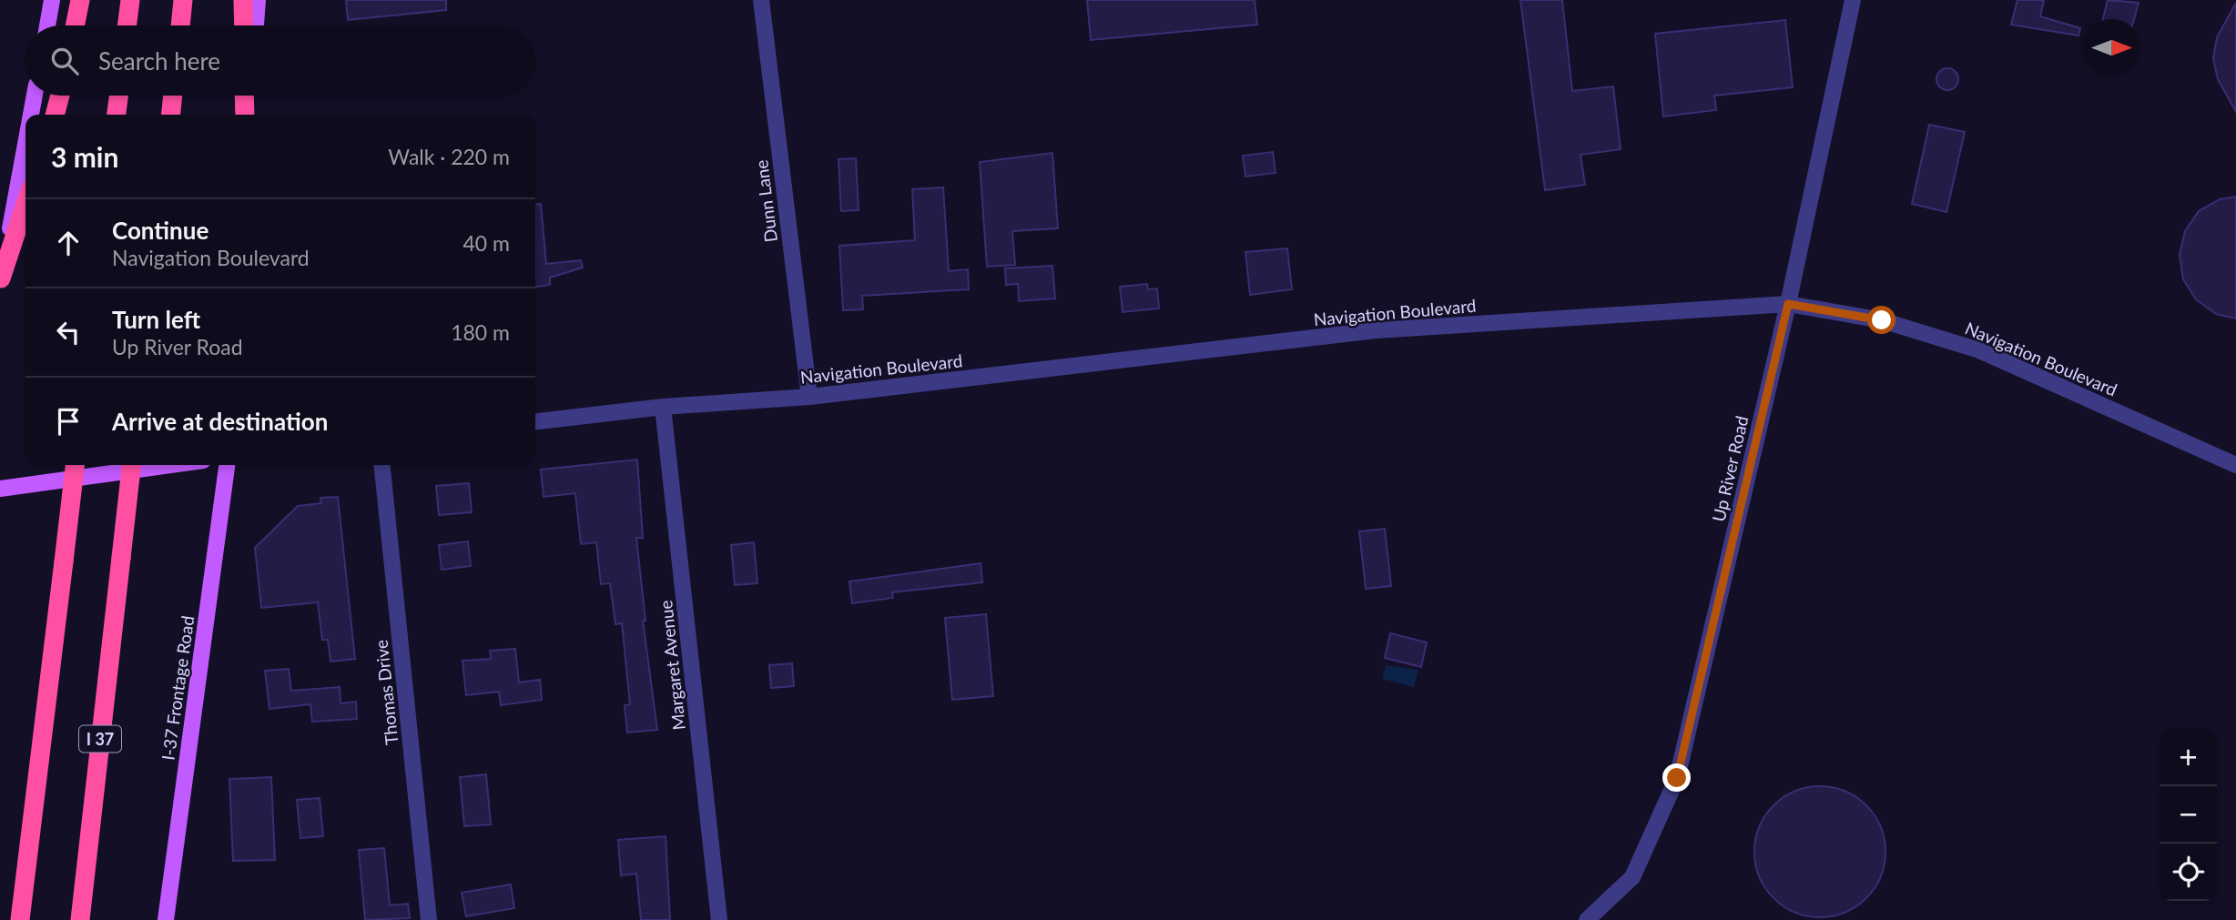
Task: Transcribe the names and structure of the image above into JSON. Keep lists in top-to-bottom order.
{
  "streets": {
    "highway": ["I 37"],
    "main road": ["I-37 Frontage Road"],
    "street": [
      "Dunn Lane",
      "Navigation Boulevard",
      "Up River Road",
      "Margaret Avenue",
      "Thomas Drive"
    ]
  },
  "crossings": [
    ["Dunn Lane", "Navigation Boulevard"],
    ["Navigation Boulevard", "Up River Road"],
    ["Navigation Boulevard", "Margaret Avenue"]
  ],
  "north": "right",
  "page": {
    "search": "Search here",
    "heading": ["3 min", "Walk · 220 m"],
    "list": [
      ["Continue", "Navigation Boulevard", "40 m"],
      ["Turn left", "Up River Road", "180 m"],
      "Arrive at destination"
    ],
    "map_buttons": ["+", "−"]
  }
}
